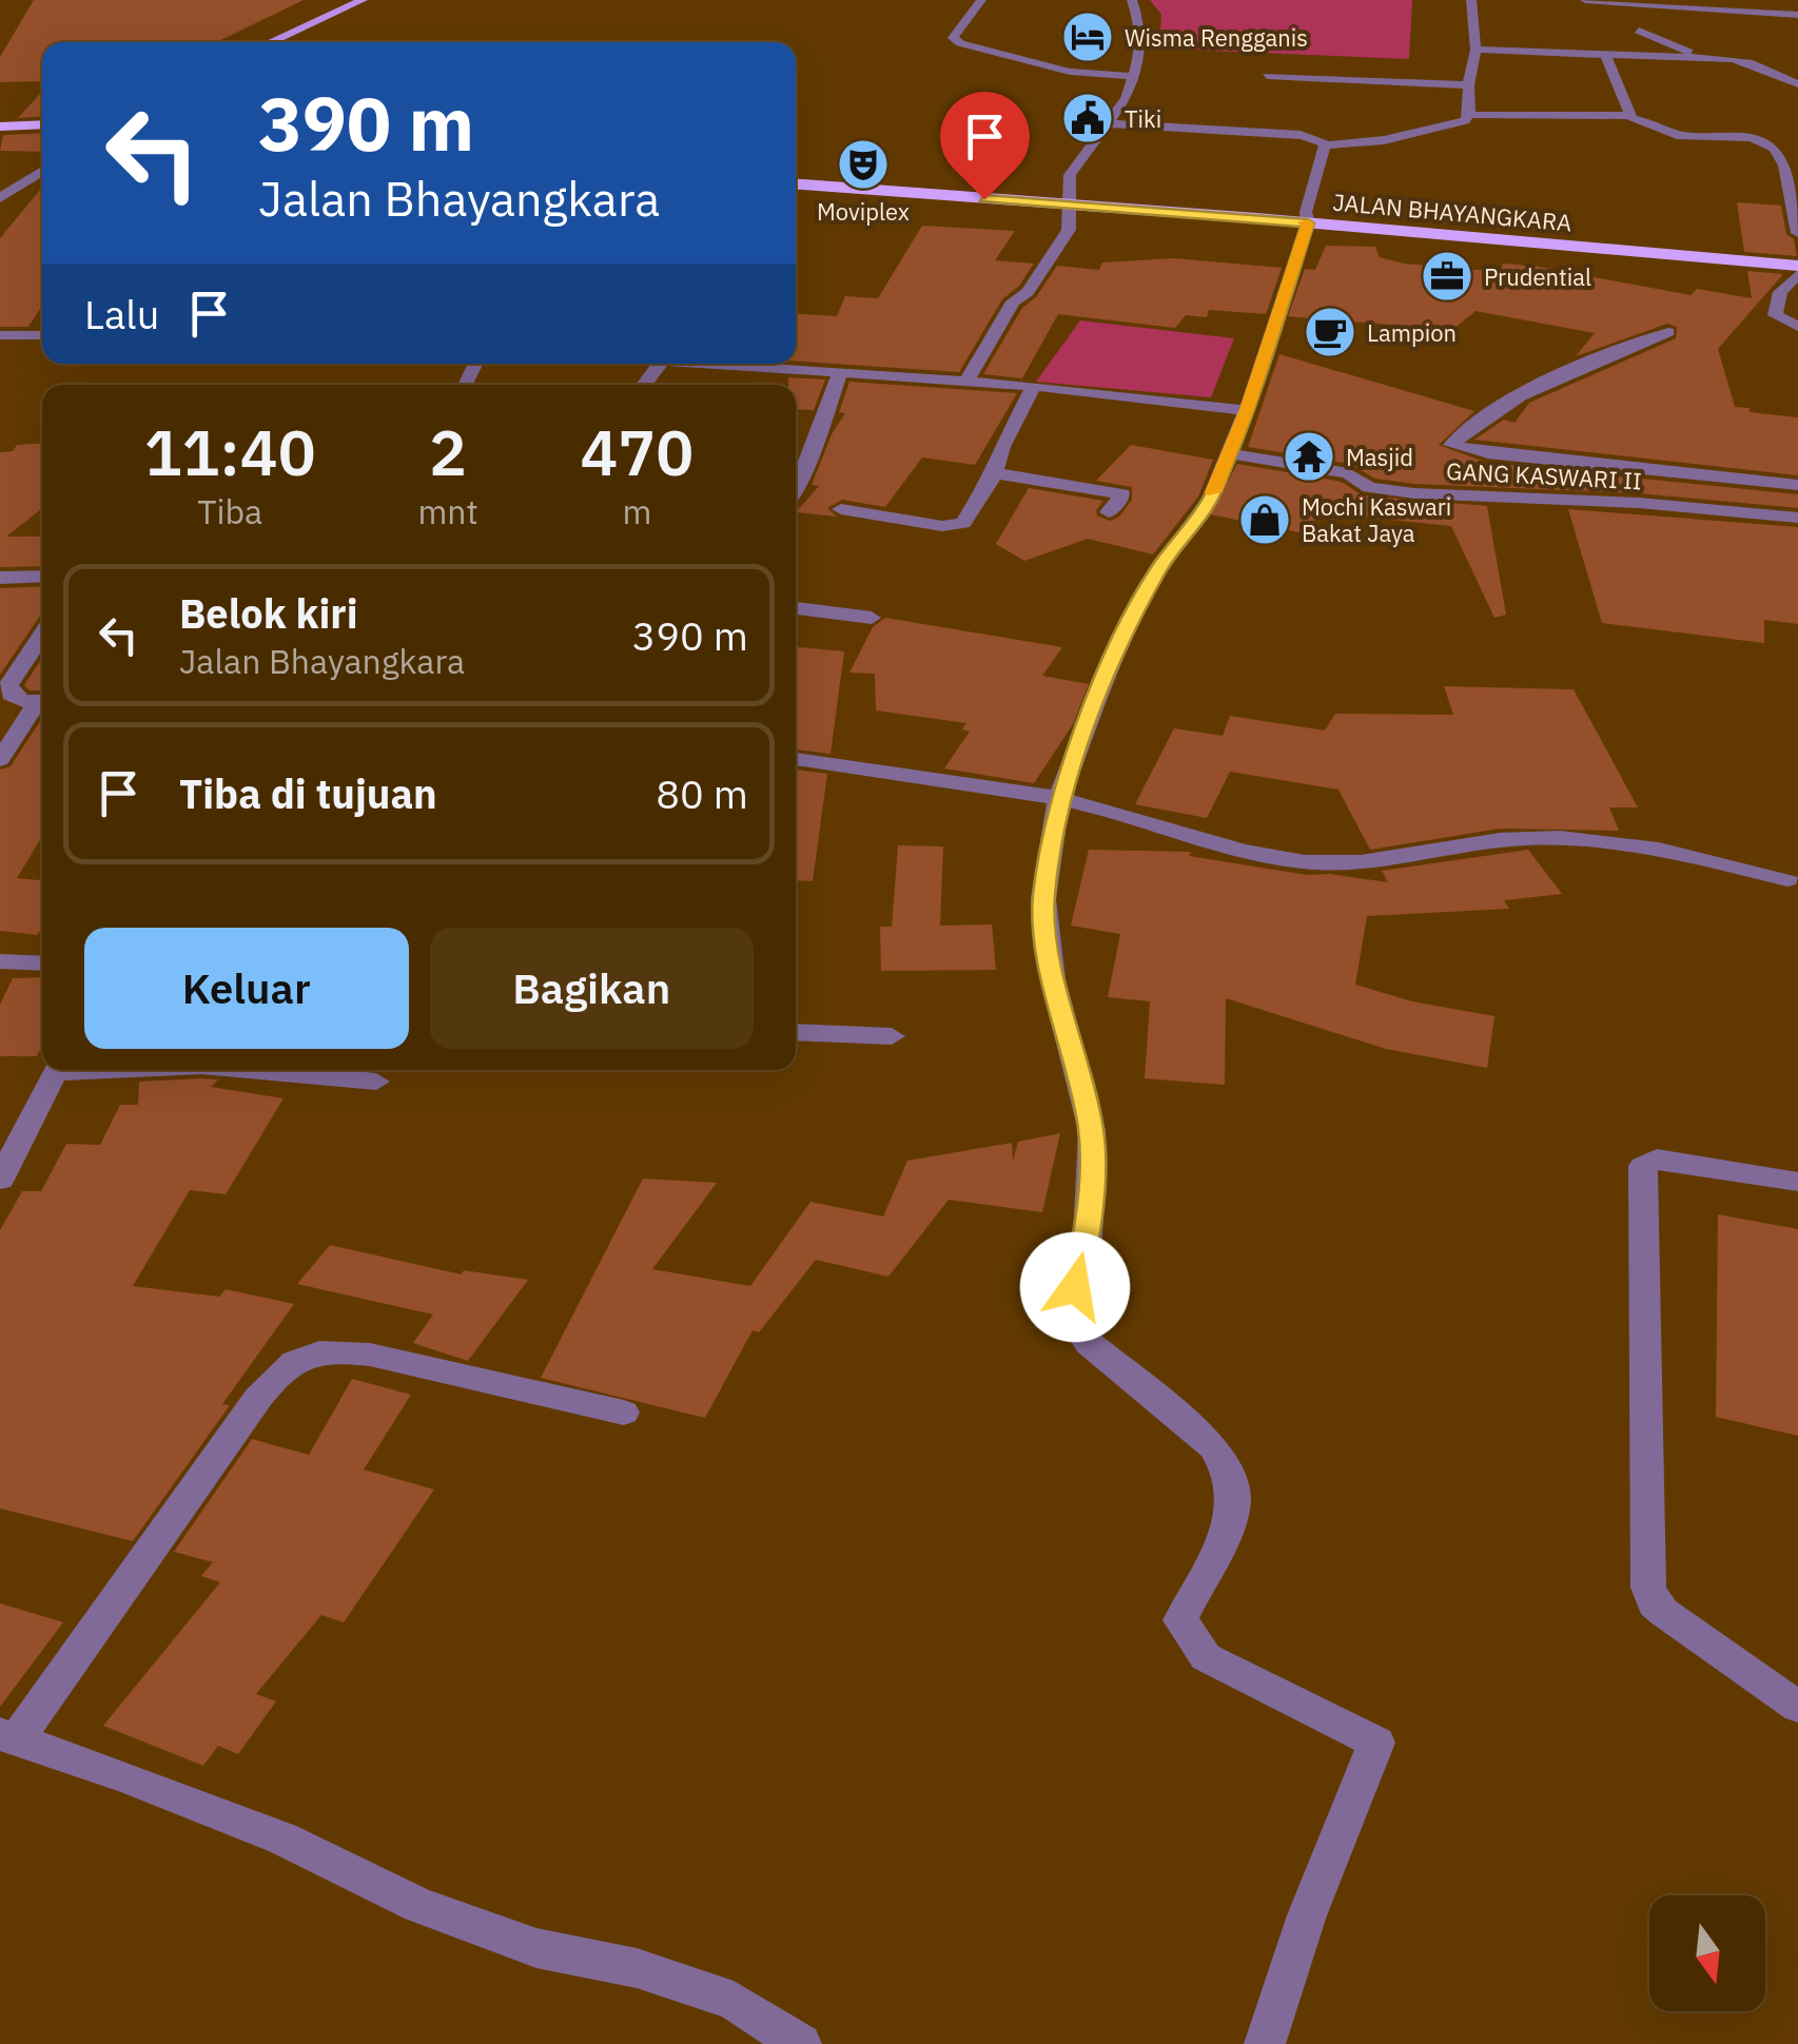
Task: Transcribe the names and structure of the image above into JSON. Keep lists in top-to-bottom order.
{
  "streets": {
    "highway": ["JALAN BHAYANGKARA"],
    "street": ["GANG KASWARI II"]
  },
  "places": {
    "hotel": ["Wisma Rengganis"],
    "public building": ["Tiki"],
    "theatre": ["Moviplex"],
    "office": ["Prudential"],
    "cafe": ["Lampion"],
    "temple": ["Masjid"],
    "shop": ["Mochi Kaswari Bakat Jaya"]
  },
  "north": "bottom",
  "page": {
    "turn": ["390 m", "Jalan Bhayangkara"],
    "then": "Lalu",
    "eta": [
      "11:40",
      "Tiba",
      "2",
      "mnt",
      "470",
      "m"
    ],
    "list": [
      {
        "name": "Belok kiri",
        "note": "Jalan Bhayangkara",
        "value": "390 m"
      },
      {
        "name": "Tiba di tujuan",
        "value": "80 m"
      }
    ],
    "buttons": ["Keluar", "Bagikan"]
  }
}
